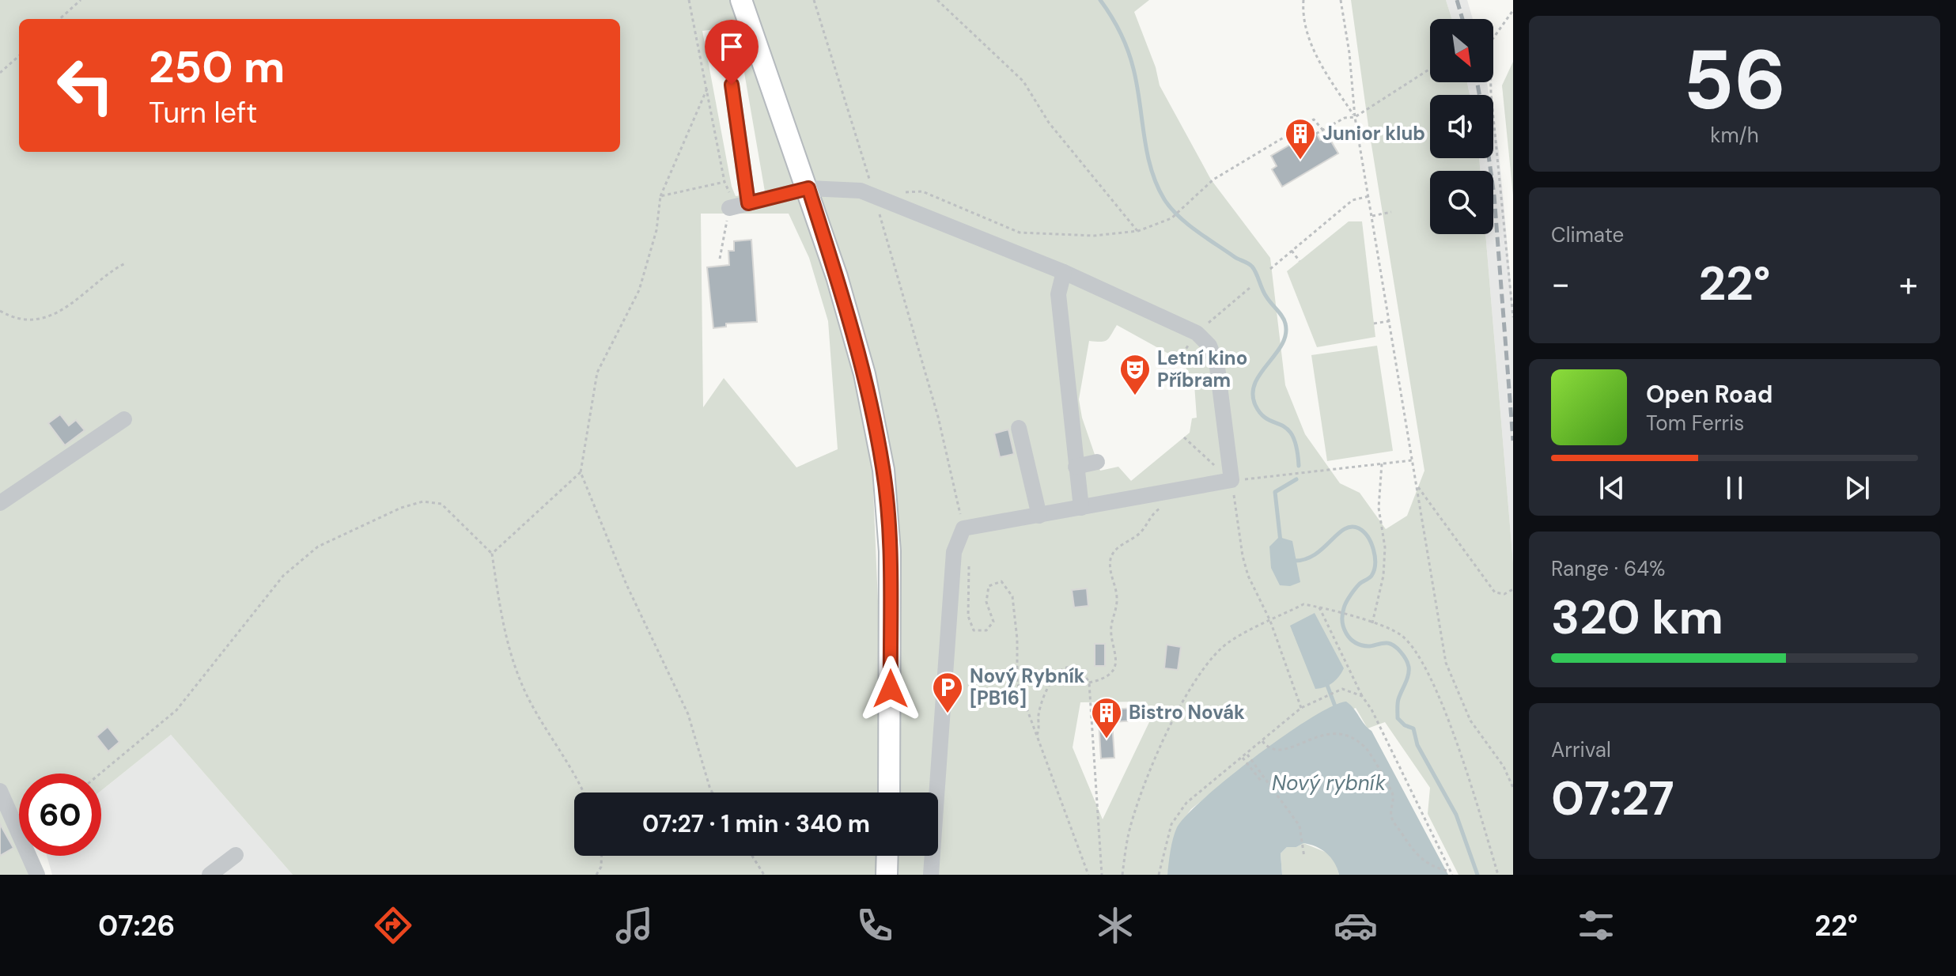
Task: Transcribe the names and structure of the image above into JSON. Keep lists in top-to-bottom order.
{
  "water": ["Nový rybník"],
  "places": {
    "building": ["Junior klub", "Bistro Novák"],
    "theatre": ["Letní kino Příbram"],
    "parking": ["Nový Rybník [PB16]"]
  },
  "north": "bottom right",
  "page": {
    "tile": [
      ["56", "km/h"],
      "Climate",
      ["Range · 64%", "320 km"],
      ["Arrival", "07:27"]
    ],
    "turn": ["250 m", "Turn left"],
    "heat": ["−", "22°", "+"],
    "song": ["Open Road", "Tom Ferris"],
    "limit": "60",
    "trip": "07:27 · 1 min · 340 m",
    "tabs": ["07:26", "22°"]
  }
}
